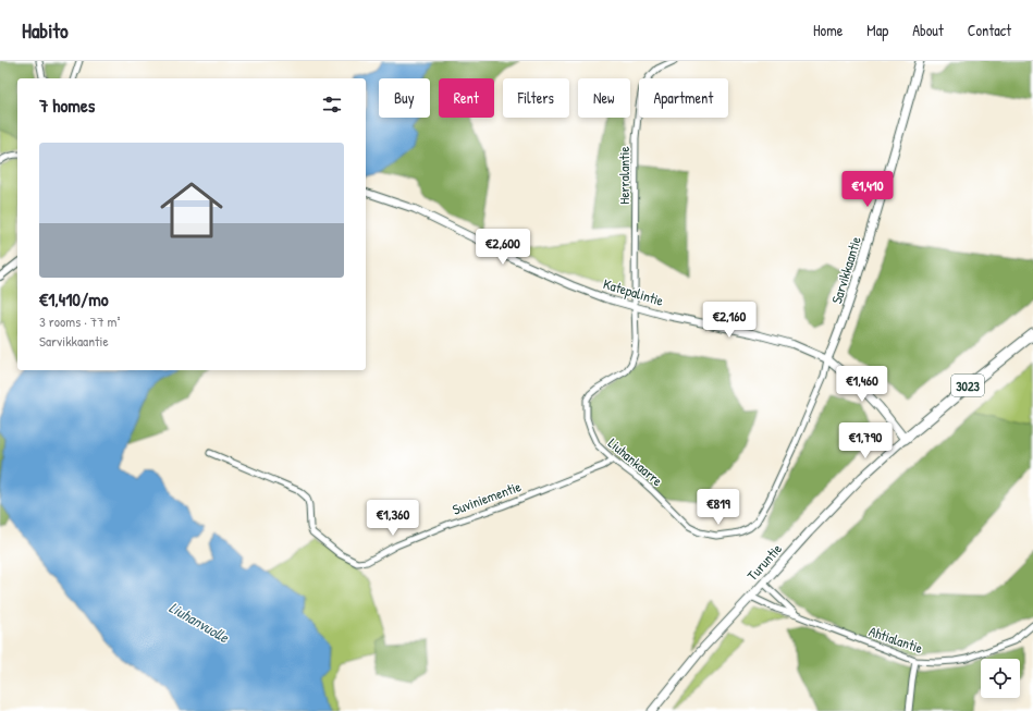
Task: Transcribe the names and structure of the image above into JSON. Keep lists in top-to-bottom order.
{
  "streets": {
    "highway": ["3023"],
    "main road": ["Sarvikkaantie", "Katepalintie", "Turuntie"],
    "street": [
      "Herralantie",
      "Liuhankaarre",
      "Suviniementie",
      "Ahtialantie"
    ]
  },
  "crossings": [
    ["Herralantie", "Katepalintie"],
    ["Herralantie", "Liuhankaarre"],
    ["Sarvikkaantie", "Katepalintie"],
    ["Sarvikkaantie", "Liuhankaarre"],
    ["Katepalintie", "3023"],
    ["Katepalintie", "Liuhankaarre"],
    ["Katepalintie", "Turuntie"],
    ["3023", "Turuntie"],
    ["Liuhankaarre", "Suviniementie"],
    ["Turuntie", "Ahtialantie"]
  ],
  "water": ["Liuhanvuolle"],
  "page": {
    "header": "Habito",
    "nav": [
      "Home",
      "Map",
      "About",
      "Contact"
    ],
    "chip": [
      "Buy",
      "Rent",
      "Filters",
      "New",
      "Apartment"
    ],
    "heading": "7 homes",
    "list": [
      {
        "name": "€1,410/mo",
        "note": "3 rooms · 77 m² · Sarvikkaantie"
      }
    ],
    "price": [
      "€1,410",
      "€2,600",
      "€2,160",
      "€1,460",
      "€1,790",
      "€819",
      "€1,360"
    ]
  }
}
